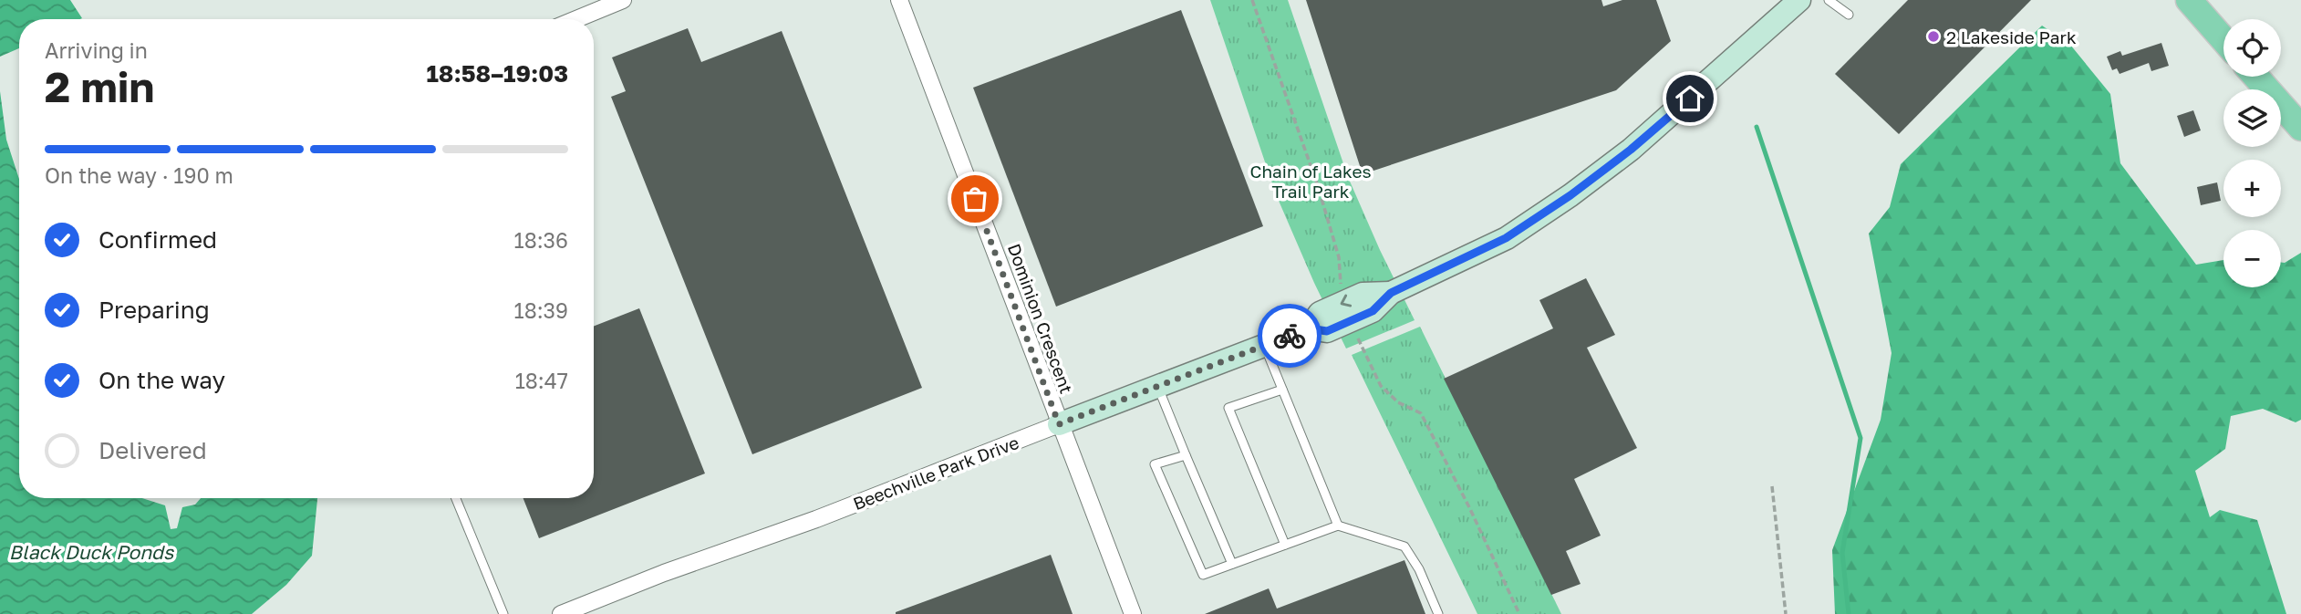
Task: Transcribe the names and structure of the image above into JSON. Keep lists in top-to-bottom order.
{
  "streets": {
    "street": ["Dominion Crescent", "Beechville Park Drive"]
  },
  "crossings": [
    ["Dominion Crescent", "Beechville Park Drive"]
  ],
  "water": ["Black Duck Ponds"],
  "parks": ["Chain of Lakes Trail Park"],
  "places": ["2 Lakeside Park"],
  "page": {
    "map_buttons": ["+", "−"],
    "heading": ["2 min", "Arriving in", "18:58–19:03"],
    "bar": "On the way · 190 m",
    "list": [
      ["Confirmed", "18:36"],
      ["Preparing", "18:39"],
      ["On the way", "18:47"],
      "Delivered"
    ]
  }
}
